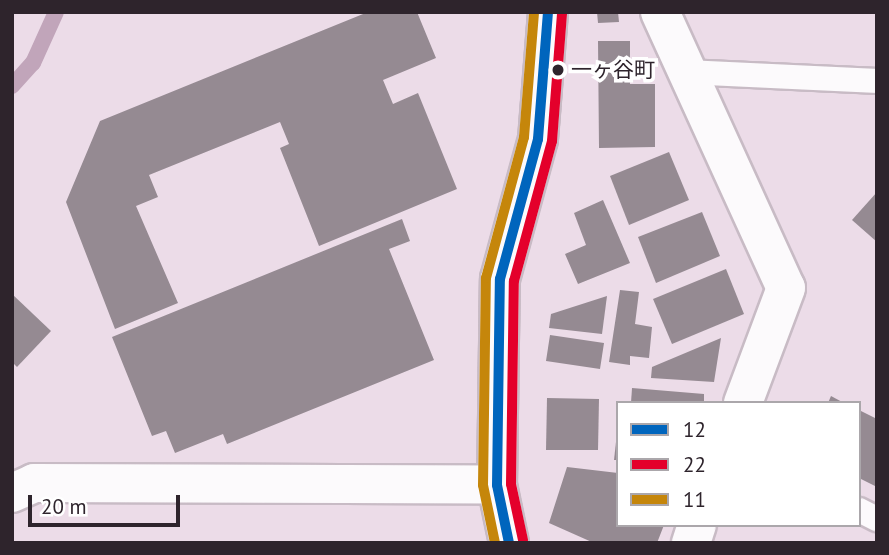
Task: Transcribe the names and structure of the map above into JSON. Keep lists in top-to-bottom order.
{
  "places": ["一ヶ谷町"],
  "lines": ["transit line 12", "transit line 11", "transit line 22"],
  "legend": ["12", "22", "11"],
  "scale_bar": "20 m"
}
